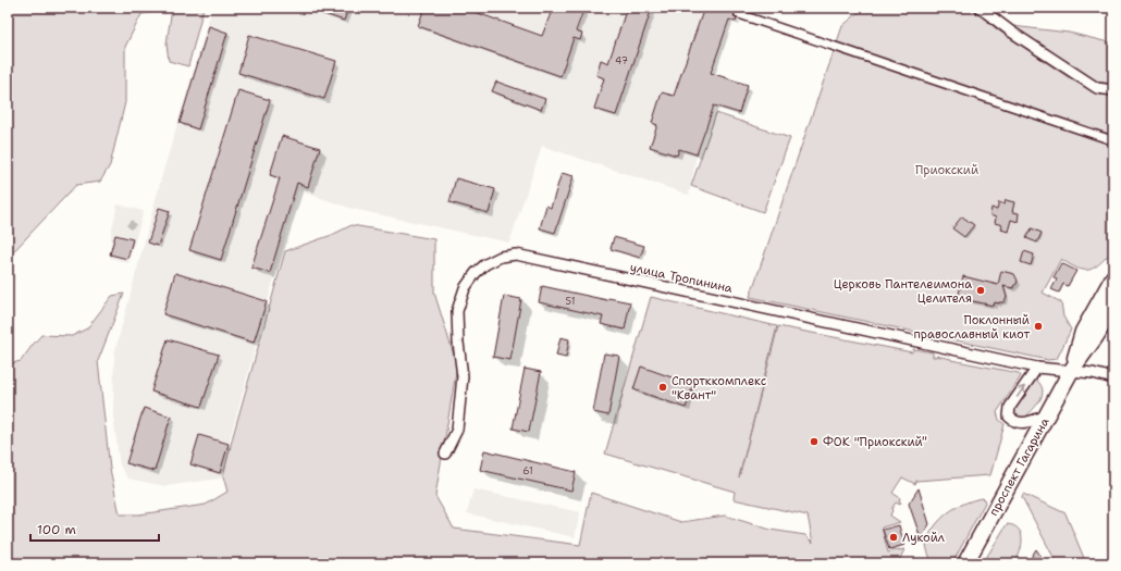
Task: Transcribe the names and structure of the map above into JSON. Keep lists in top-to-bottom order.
{
  "streets": {
    "main road": ["проспект Гагарина"],
    "street": ["улица Тропинина"]
  },
  "crossings": [
    ["улица Тропинина", "проспект Гагарина"]
  ],
  "parks": ["Приокский"],
  "places": [
    "Церковь Пантелеимона Целителя",
    "Поклонный православный киот",
    "Спортккомплекс \"Квант\"",
    "ФОК \"Приокский\"",
    "Лукойл"
  ],
  "house_numbers": ["47", "51", "61"],
  "scale_bar": "100 m"
}
